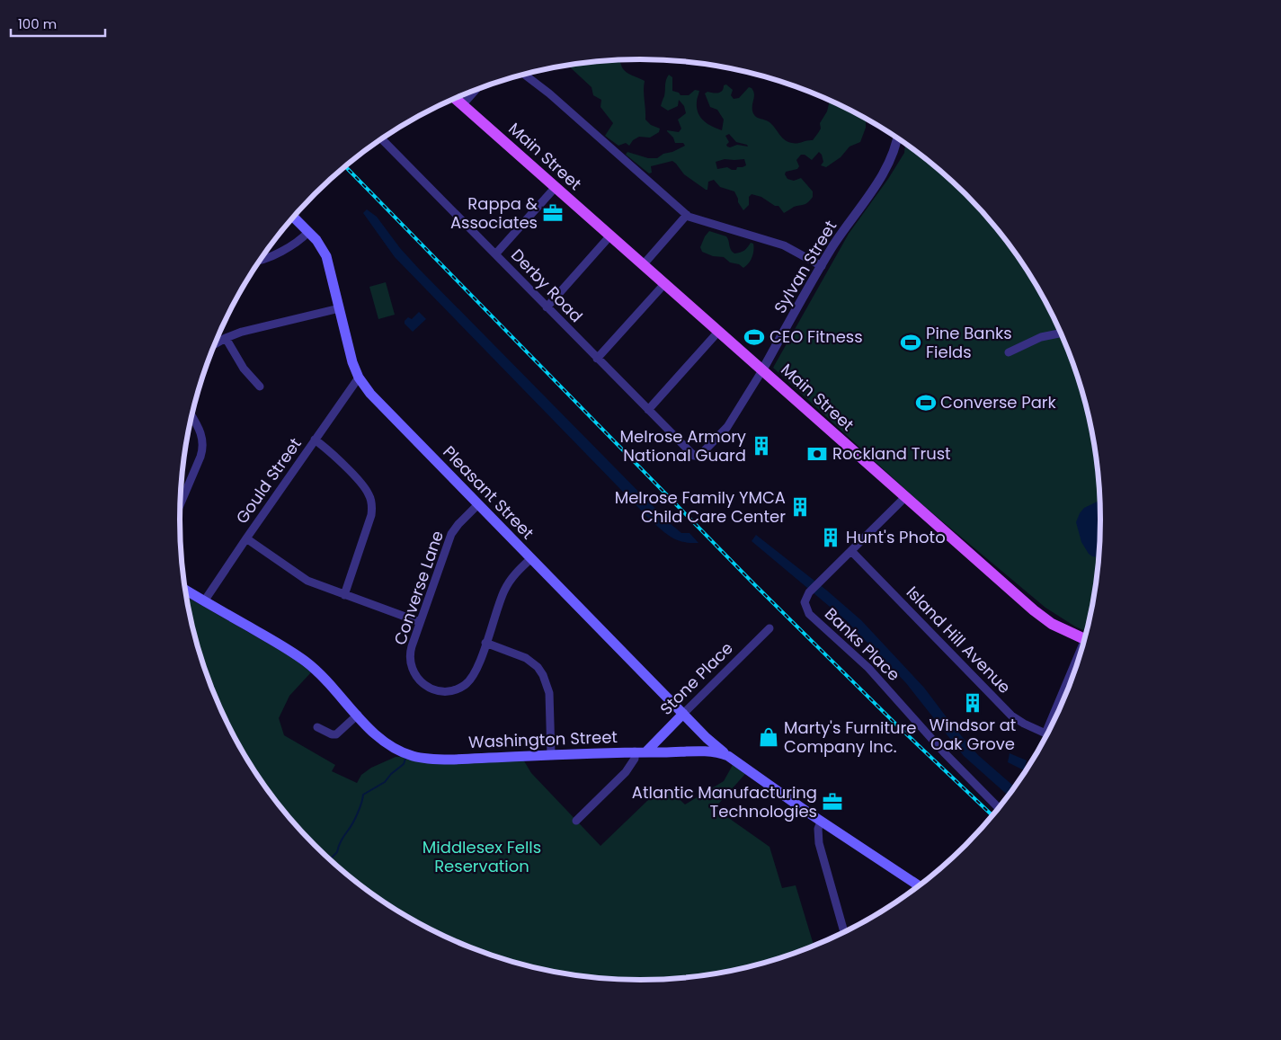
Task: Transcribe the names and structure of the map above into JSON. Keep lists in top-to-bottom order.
{
  "streets": {
    "main road": [
      "Main Street",
      "Pleasant Street",
      "Stone Place",
      "Washington Street"
    ],
    "street": [
      "Sylvan Street",
      "Derby Road",
      "Gould Street",
      "Converse Lane",
      "Island Hill Avenue",
      "Banks Place"
    ]
  },
  "crossings": [
    ["Main Street", "Sylvan Street"],
    ["Main Street", "Banks Place"],
    ["Sylvan Street", "Derby Road"],
    ["Gould Street", "Pleasant Street"],
    ["Gould Street", "Washington Street"],
    ["Pleasant Street", "Converse Lane"],
    ["Pleasant Street", "Stone Place"],
    ["Pleasant Street", "Washington Street"],
    ["Island Hill Avenue", "Banks Place"],
    ["Stone Place", "Washington Street"]
  ],
  "parks": ["Middlesex Fells Reservation"],
  "places": {
    "office": ["Rappa & Associates", "Atlantic Manufacturing Technologies"],
    "sports": ["CEO Fitness", "Pine Banks Fields", "Converse Park"],
    "building": [
      "Melrose Armory National Guard",
      "Melrose Family YMCA Child Care Center",
      "Hunt's Photo",
      "Windsor at Oak Grove"
    ],
    "bank": ["Rockland Trust"],
    "shop": ["Marty's Furniture Company Inc."]
  },
  "scale_bar": "100 m"
}
